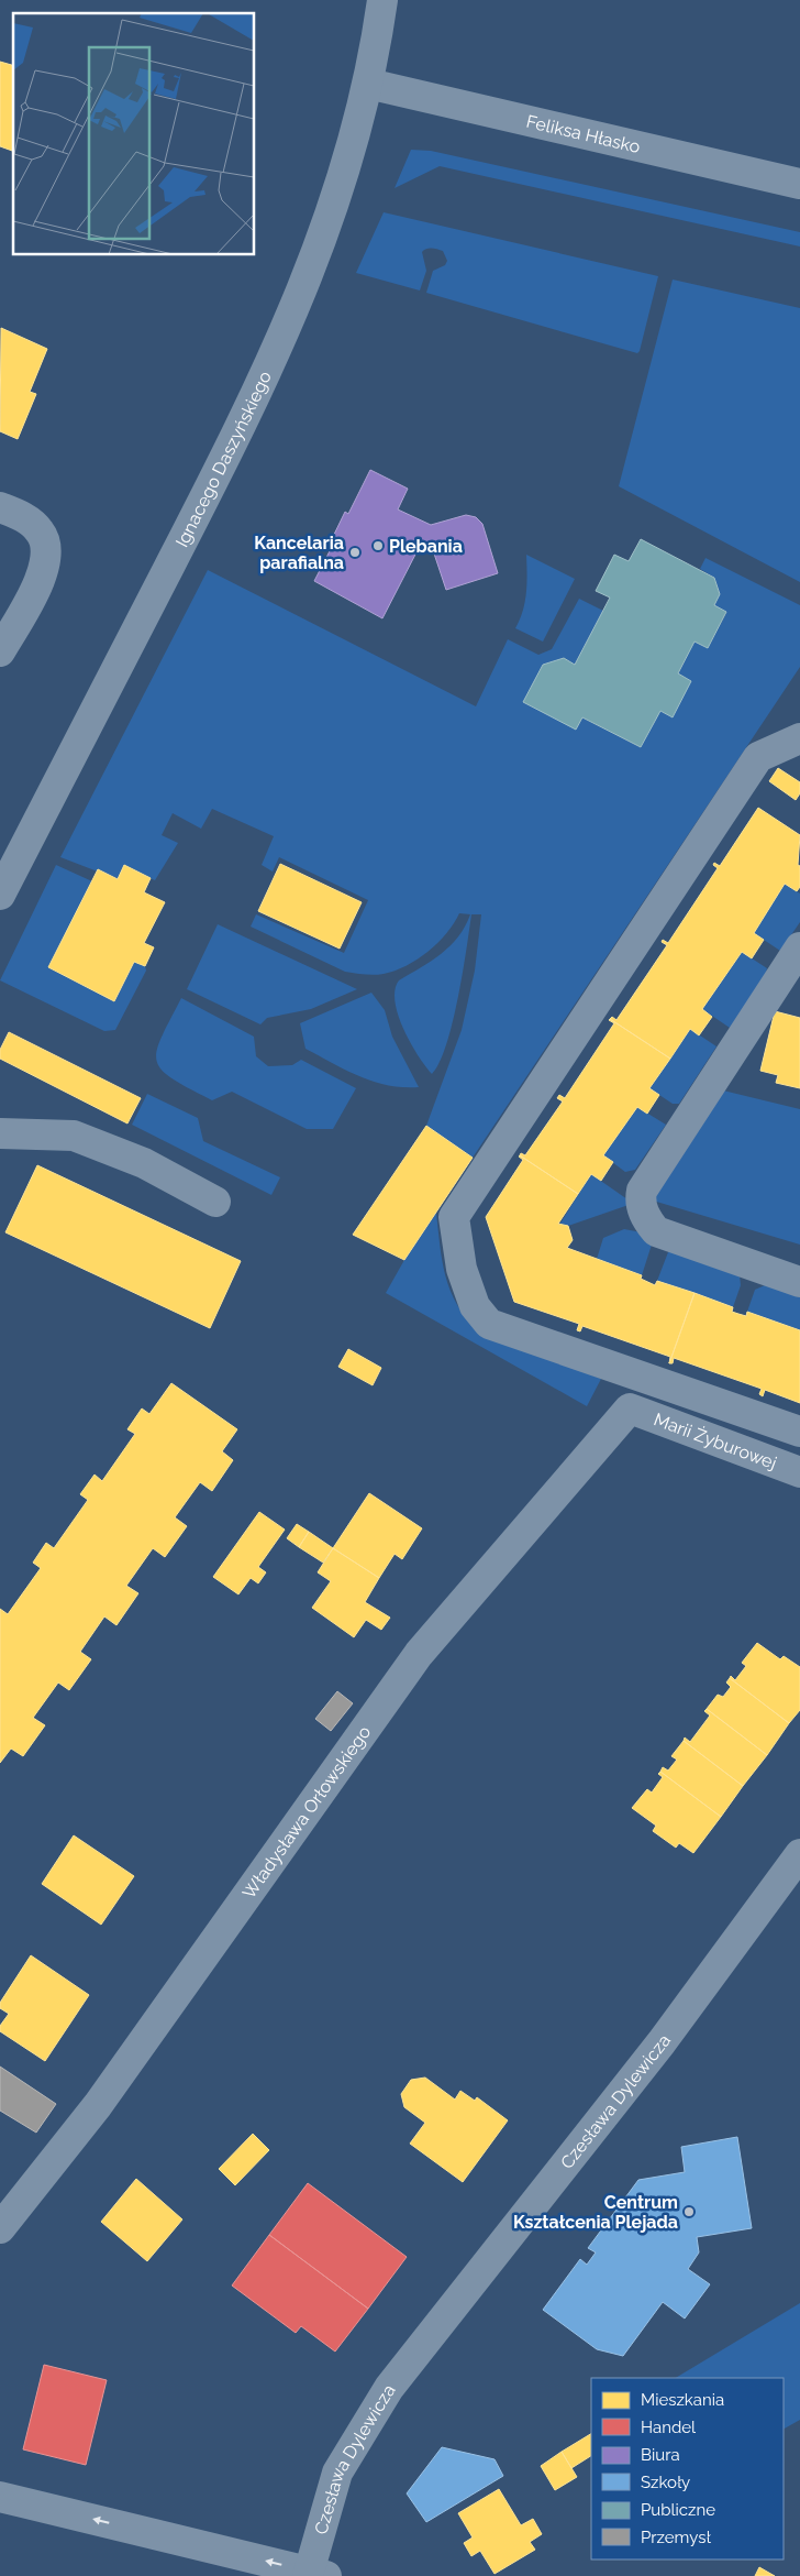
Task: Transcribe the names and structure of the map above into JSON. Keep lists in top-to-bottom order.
{
  "streets": {
    "street": [
      "Feliksa Hłasko",
      "Ignacego Daszyńskiego",
      "Marii Żyburowej",
      "Władysława Orłowskiego",
      "Czesława Dylewicza"
    ]
  },
  "crossings": [
    ["Feliksa Hłasko", "Ignacego Daszyńskiego"],
    ["Marii Żyburowej", "Władysława Orłowskiego"]
  ],
  "places": ["Plebania", "Kancelaria parafialna", "Centrum Kształcenia Plejada"],
  "legend": [
    "Mieszkania",
    "Handel",
    "Biura",
    "Szkoły",
    "Publiczne",
    "Przemysł"
  ]
}
